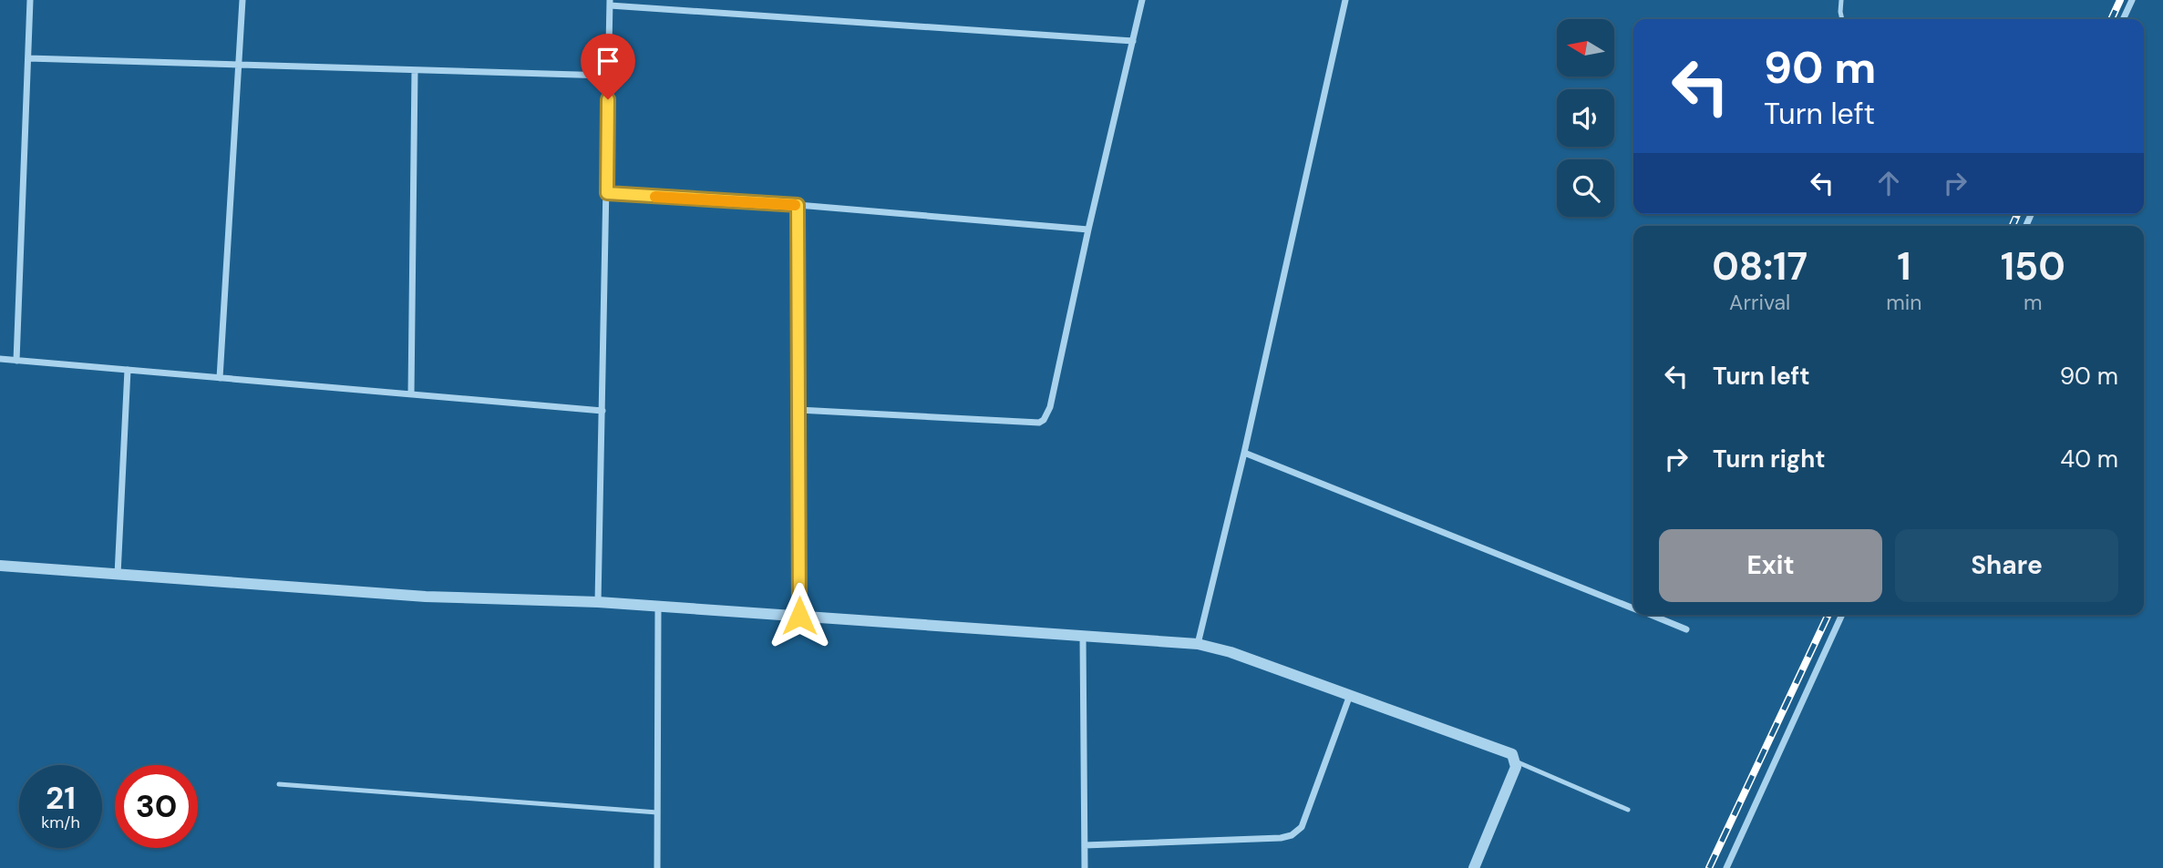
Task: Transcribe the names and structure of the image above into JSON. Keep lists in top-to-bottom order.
{
  "north": "left",
  "page": {
    "turn": ["90 m", "Turn left"],
    "eta": [
      "08:17",
      "Arrival",
      "1",
      "min",
      "150",
      "m"
    ],
    "list": [
      {
        "name": "Turn left",
        "value": "90 m"
      },
      {
        "name": "Turn right",
        "value": "40 m"
      }
    ],
    "buttons": ["Exit", "Share"],
    "speed": "21 km/h",
    "limit": "30"
  }
}
